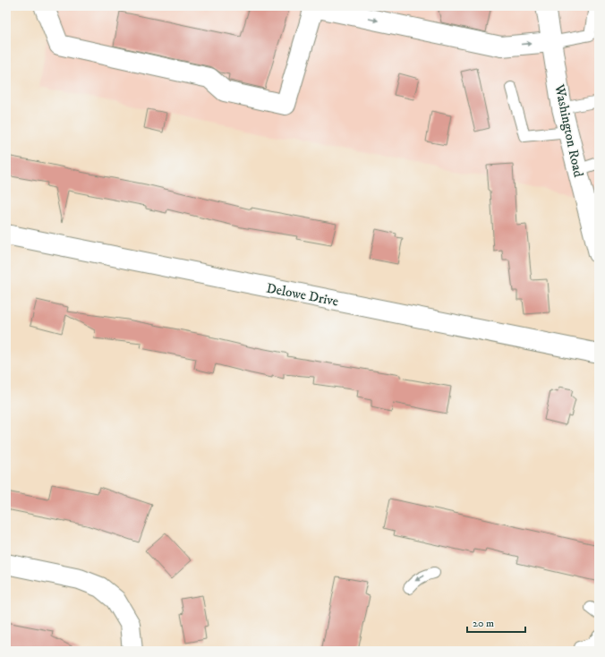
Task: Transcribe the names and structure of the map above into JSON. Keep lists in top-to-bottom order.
{
  "streets": {
    "street": ["Washington Road", "Delowe Drive"]
  },
  "scale_bar": "20 m"
}
